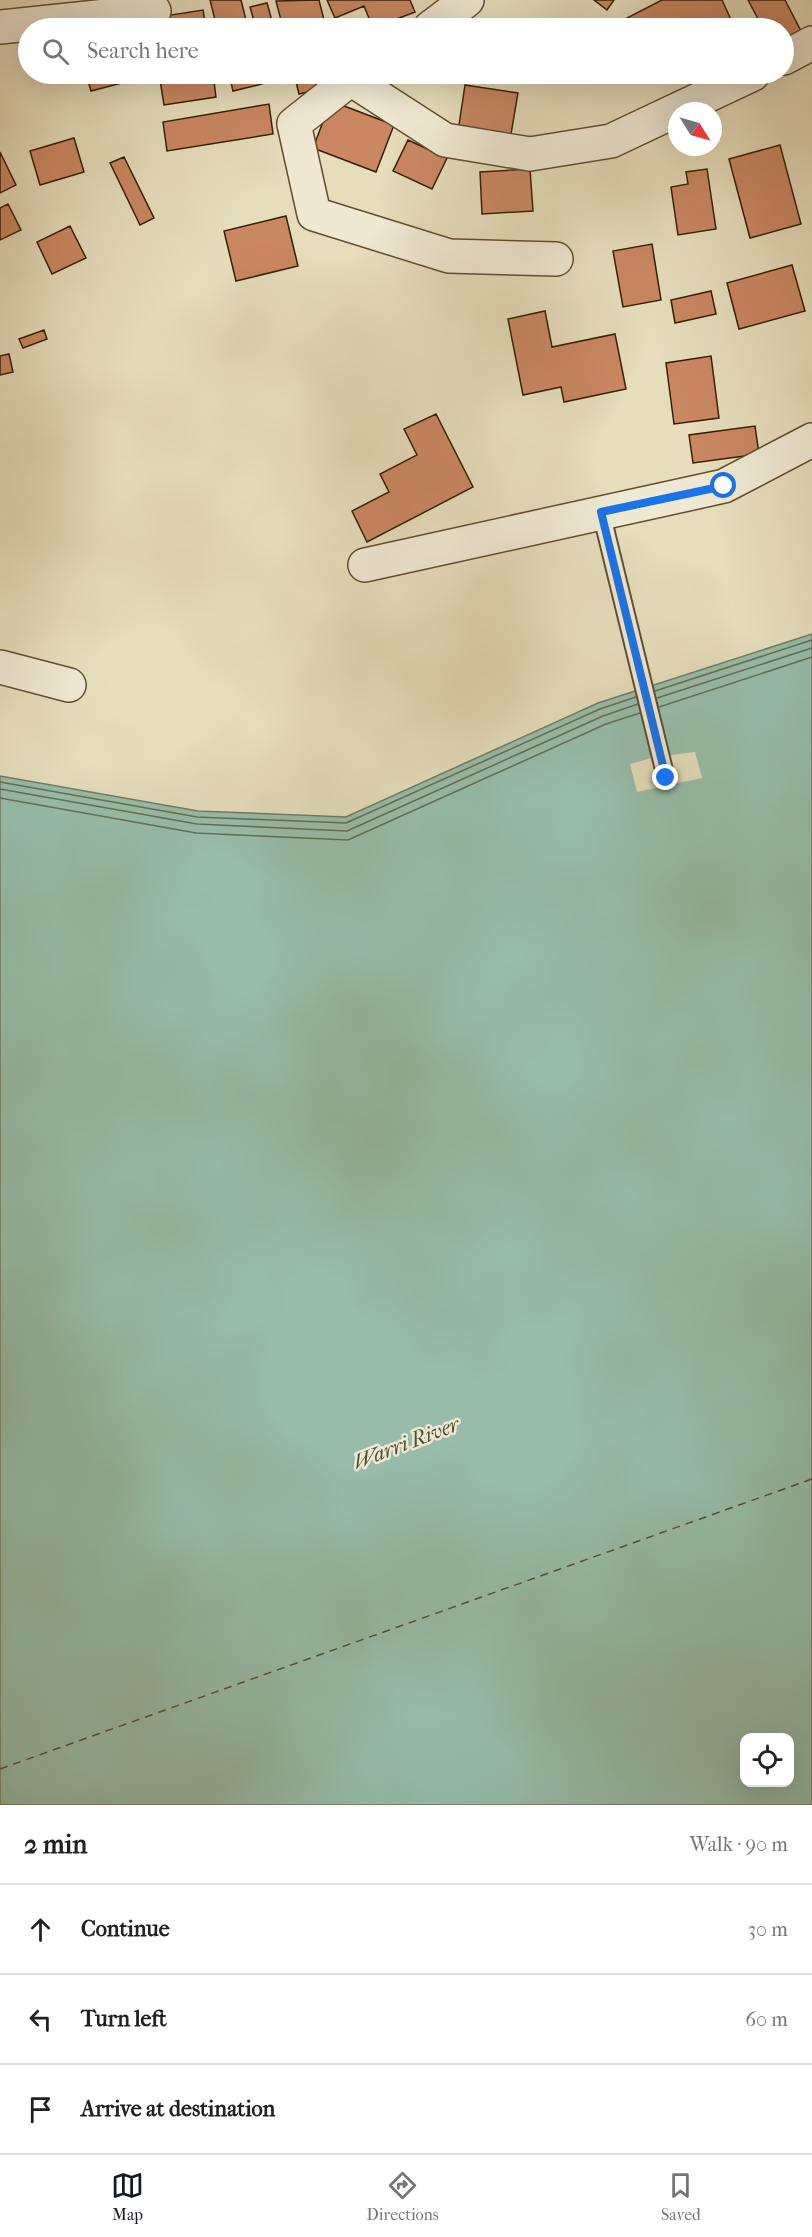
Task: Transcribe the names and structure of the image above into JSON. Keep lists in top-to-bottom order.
{
  "water": ["Warri River"],
  "north": "bottom right",
  "page": {
    "search": "Search here",
    "heading": ["2 min", "Walk · 90 m"],
    "list": [
      ["Continue", "30 m"],
      ["Turn left", "60 m"],
      "Arrive at destination"
    ],
    "nav": ["Map", "Directions", "Saved"]
  }
}
